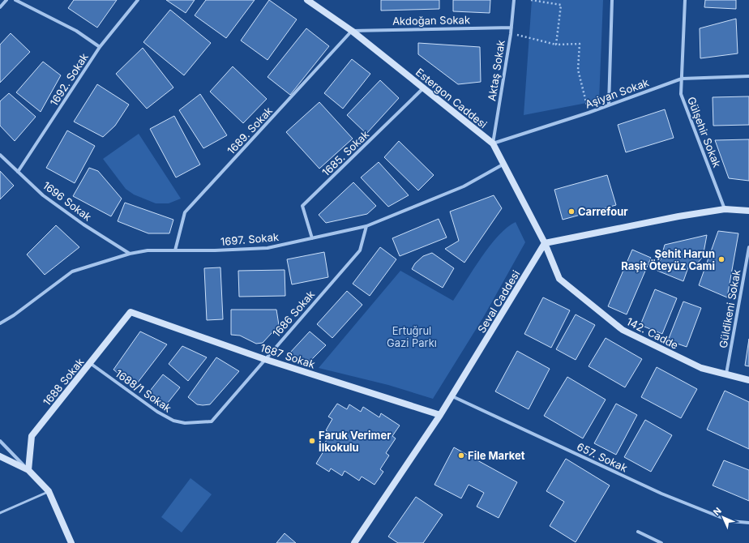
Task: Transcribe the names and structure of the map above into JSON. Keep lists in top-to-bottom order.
{
  "streets": {
    "street": [
      "Akdoğan Sokak",
      "Aktaş Sokak",
      "1692. Sokak",
      "Aşiyan Sokak",
      "Estergon Caddesi",
      "1689. Sokak",
      "Gülşehir Sokak",
      "1685. Sokak",
      "1696 Sokak",
      "1697. Sokak",
      "Seval Caddesi",
      "Güldikeni Sokak",
      "1686 Sokak",
      "142. Cadde",
      "1687 Sokak",
      "1688 Sokak",
      "1688/1 Sokak",
      "657. Sokak"
    ]
  },
  "crossings": [
    ["Akdoğan Sokak", "Aktaş Sokak"],
    ["Akdoğan Sokak", "Estergon Caddesi"],
    ["Akdoğan Sokak", "1689. Sokak"],
    ["Aktaş Sokak", "Aşiyan Sokak"],
    ["Aktaş Sokak", "Estergon Caddesi"],
    ["1692. Sokak", "1696 Sokak"],
    ["Aşiyan Sokak", "Estergon Caddesi"],
    ["Aşiyan Sokak", "Gülşehir Sokak"],
    ["Estergon Caddesi", "1689. Sokak"],
    ["Estergon Caddesi", "1685. Sokak"],
    ["Estergon Caddesi", "1697. Sokak"],
    ["Estergon Caddesi", "Seval Caddesi"],
    ["Estergon Caddesi", "142. Cadde"],
    ["1689. Sokak", "1697. Sokak"],
    ["1685. Sokak", "1697. Sokak"],
    ["1696 Sokak", "1697. Sokak"],
    ["1697. Sokak", "1686 Sokak"],
    ["Seval Caddesi", "142. Cadde"],
    ["Seval Caddesi", "1687 Sokak"],
    ["Seval Caddesi", "657. Sokak"],
    ["Güldikeni Sokak", "142. Cadde"],
    ["1686 Sokak", "1687 Sokak"],
    ["1686 Sokak", "1688/1 Sokak"],
    ["1687 Sokak", "1688 Sokak"],
    ["1688 Sokak", "1688/1 Sokak"]
  ],
  "parks": ["Ertuğrul Gazi Parkı"],
  "places": [
    "Carrefour",
    "Şehit Harun Raşit Öteyüz Cami",
    "Faruk Verimer İlkokulu",
    "File Market"
  ],
  "north": "top left"
}
